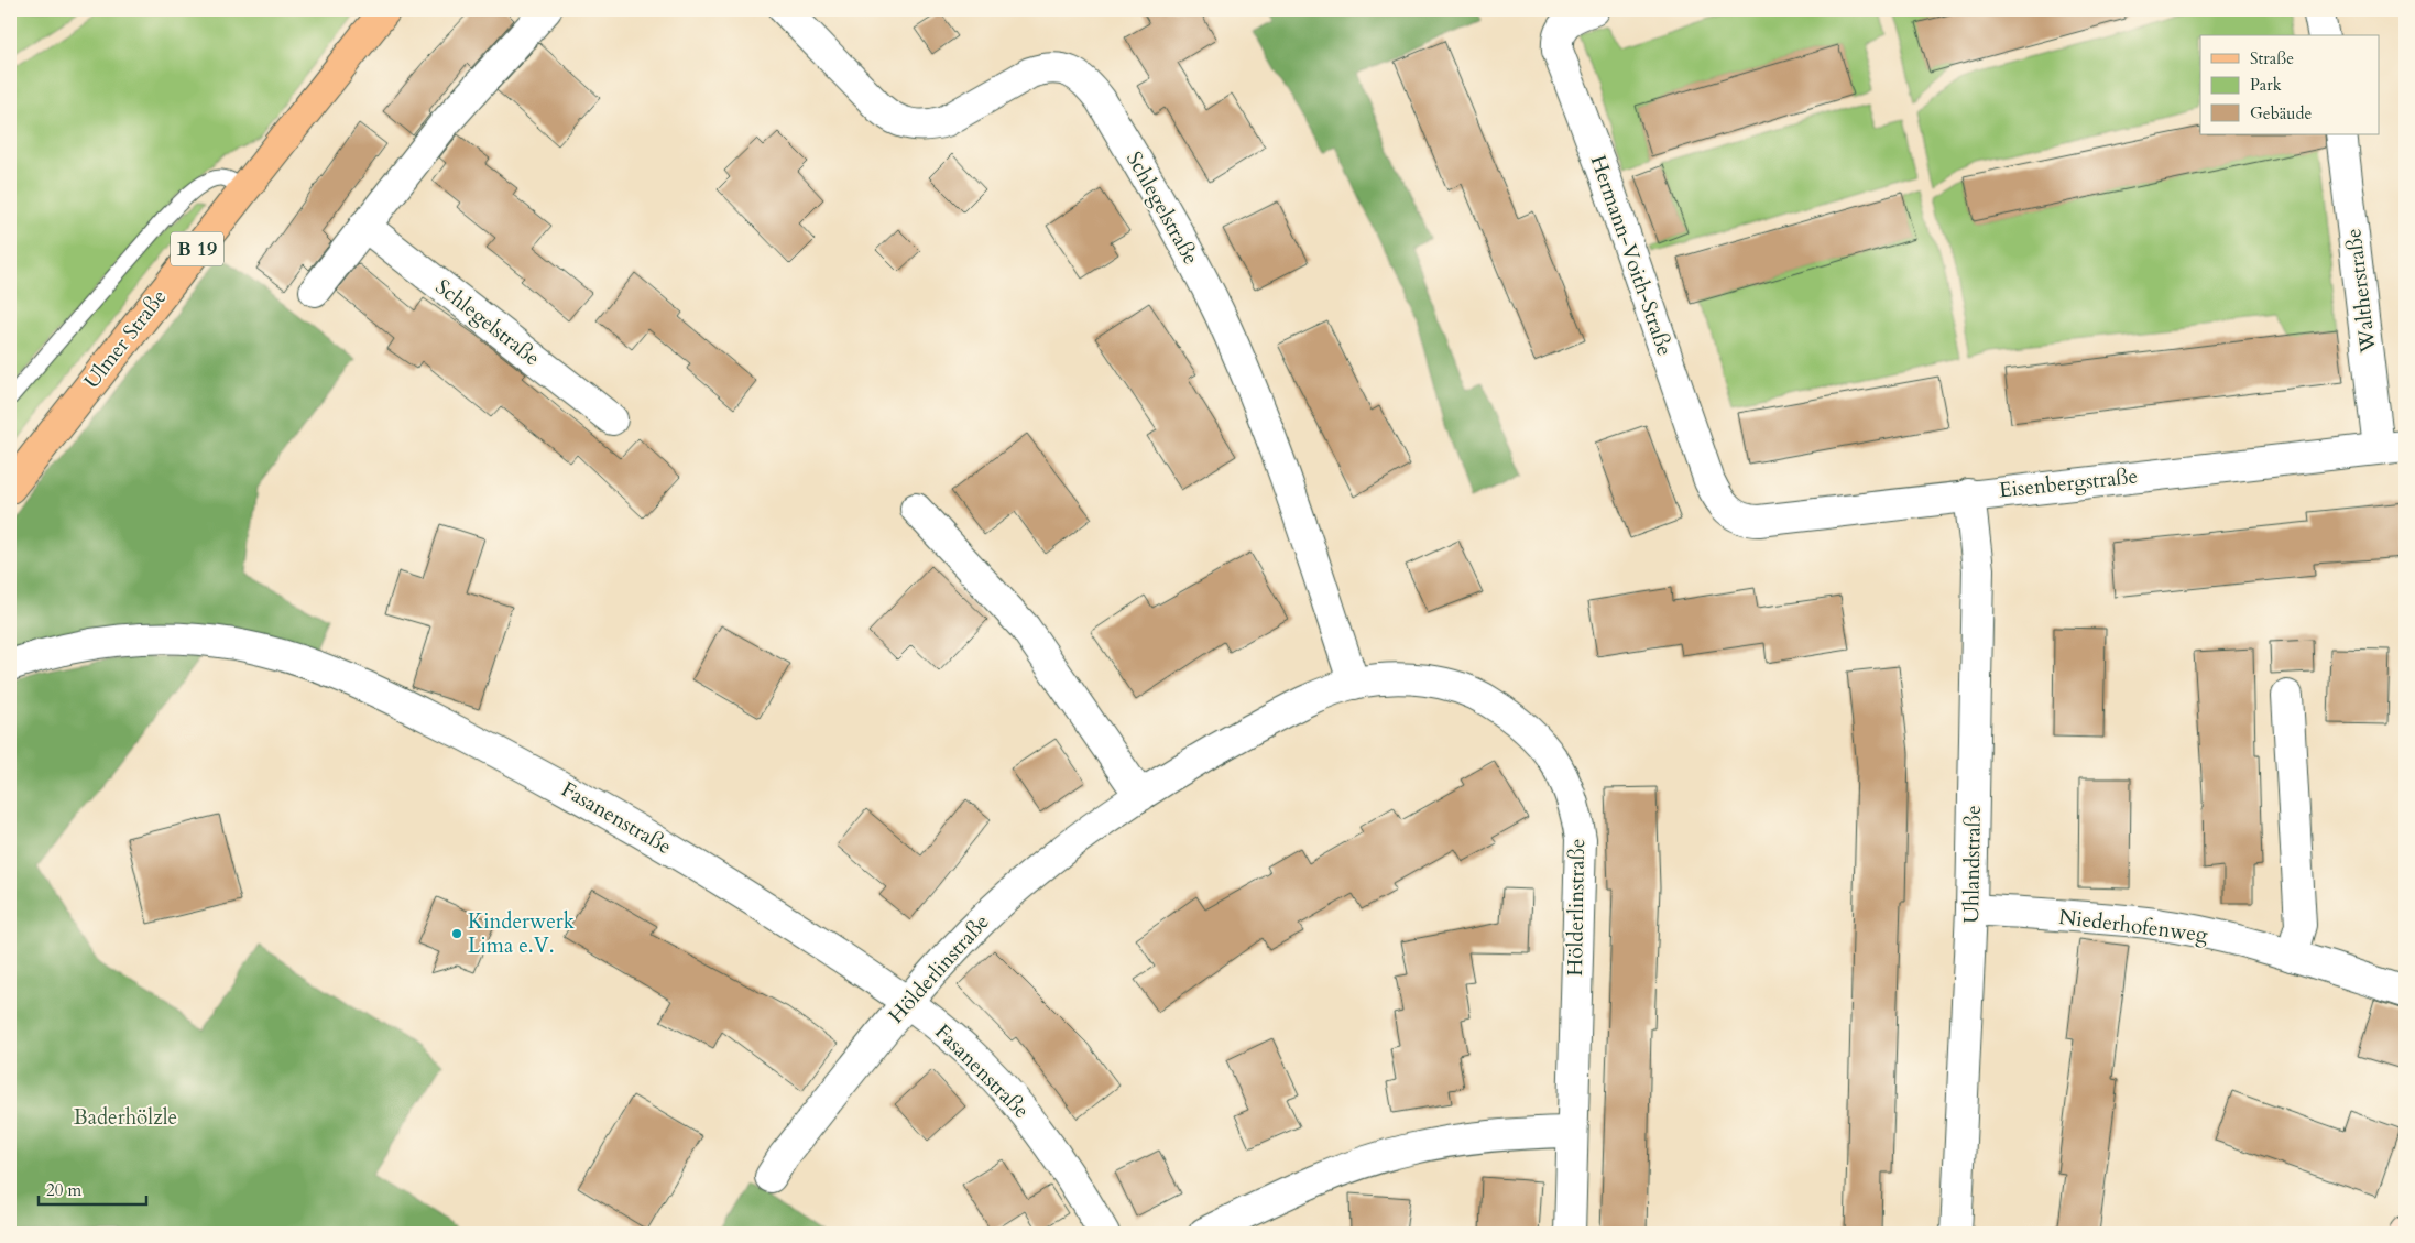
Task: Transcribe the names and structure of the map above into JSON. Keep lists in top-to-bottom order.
{
  "streets": {
    "main road": ["B 19", "Ulmer Straße"],
    "street": [
      "Schlegelstraße",
      "Hermann-Voith-Straße",
      "Waltherstraße",
      "Eisenbergstraße",
      "Fasanenstraße",
      "Uhlandstraße",
      "Hölderlinstraße",
      "Niederhofenweg"
    ]
  },
  "crossings": [
    ["Schlegelstraße", "Hölderlinstraße"],
    ["Hermann-Voith-Straße", "Eisenbergstraße"],
    ["Waltherstraße", "Eisenbergstraße"],
    ["Eisenbergstraße", "Uhlandstraße"],
    ["Fasanenstraße", "Hölderlinstraße"],
    ["Uhlandstraße", "Niederhofenweg"]
  ],
  "parks": ["Baderhölzle"],
  "places": ["Kinderwerk Lima e.V."],
  "legend": ["Straße", "Park", "Gebäude"],
  "scale_bar": "20 m"
}
